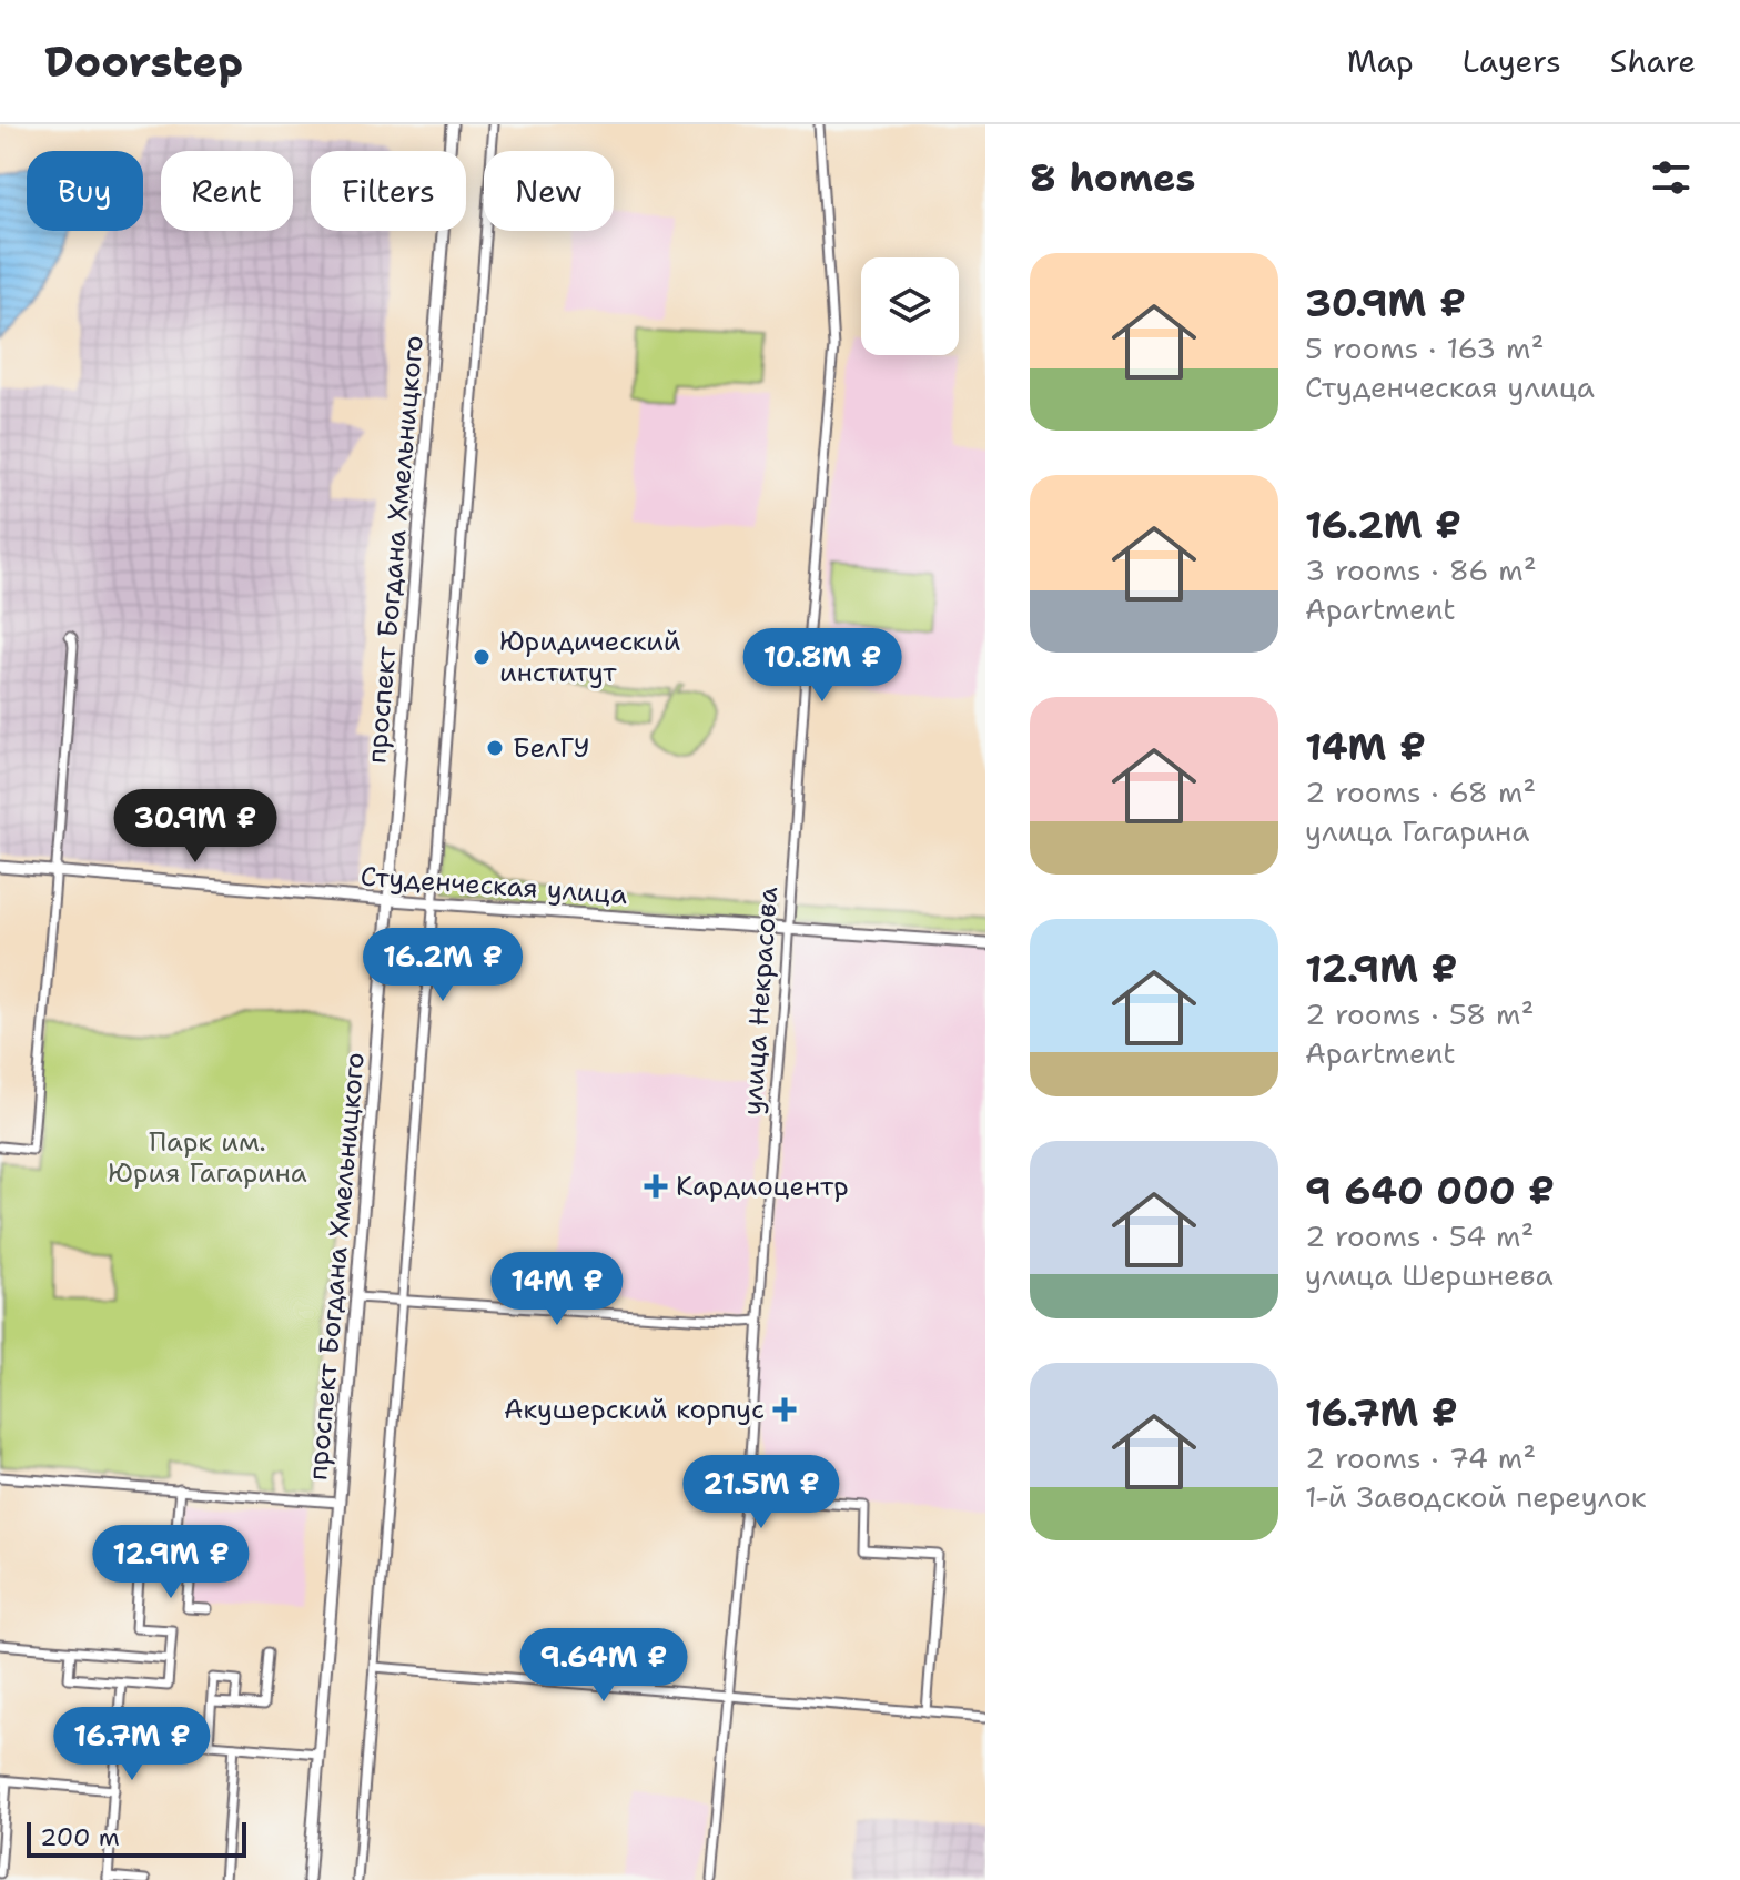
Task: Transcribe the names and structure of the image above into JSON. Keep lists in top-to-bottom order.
{
  "streets": {
    "main road": ["проспект Богдана Хмельницкого", "Студенческая улица"],
    "street": ["улица Некрасова"]
  },
  "crossings": [
    ["проспект Богдана Хмельницкого", "Студенческая улица"],
    ["Студенческая улица", "улица Некрасова"]
  ],
  "parks": ["Парк им. Юрия Гагарина"],
  "places": {
    "other": ["Юридический институт", "БелГУ"],
    "health": ["Кардиоцентр", "Акушерский корпус"]
  },
  "scale_bar": "200 m",
  "page": {
    "header": "Doorstep",
    "nav": ["Map", "Layers", "Share"],
    "heading": "8 homes",
    "chip": [
      "Buy",
      "Rent",
      "Filters",
      "New"
    ],
    "list": [
      {
        "name": "30.9M ₽",
        "note": "5 rooms · 163 m² · Студенческая улица"
      },
      {
        "name": "16.2M ₽",
        "note": "3 rooms · 86 m² · Apartment"
      },
      {
        "name": "14M ₽",
        "note": "2 rooms · 68 m² · улица Гагарина"
      },
      {
        "name": "12.9M ₽",
        "note": "2 rooms · 58 m² · Apartment"
      },
      {
        "name": "9 640 000 ₽",
        "note": "2 rooms · 54 m² · улица Шершнева"
      },
      {
        "name": "16.7M ₽",
        "note": "2 rooms · 74 m² · 1-й Заводской переулок"
      }
    ],
    "price": [
      "10.8M ₽",
      "30.9M ₽",
      "16.2M ₽",
      "14M ₽",
      "21.5M ₽",
      "12.9M ₽",
      "9.64M ₽",
      "16.7M ₽"
    ],
    "scale": "200 m"
  }
}
